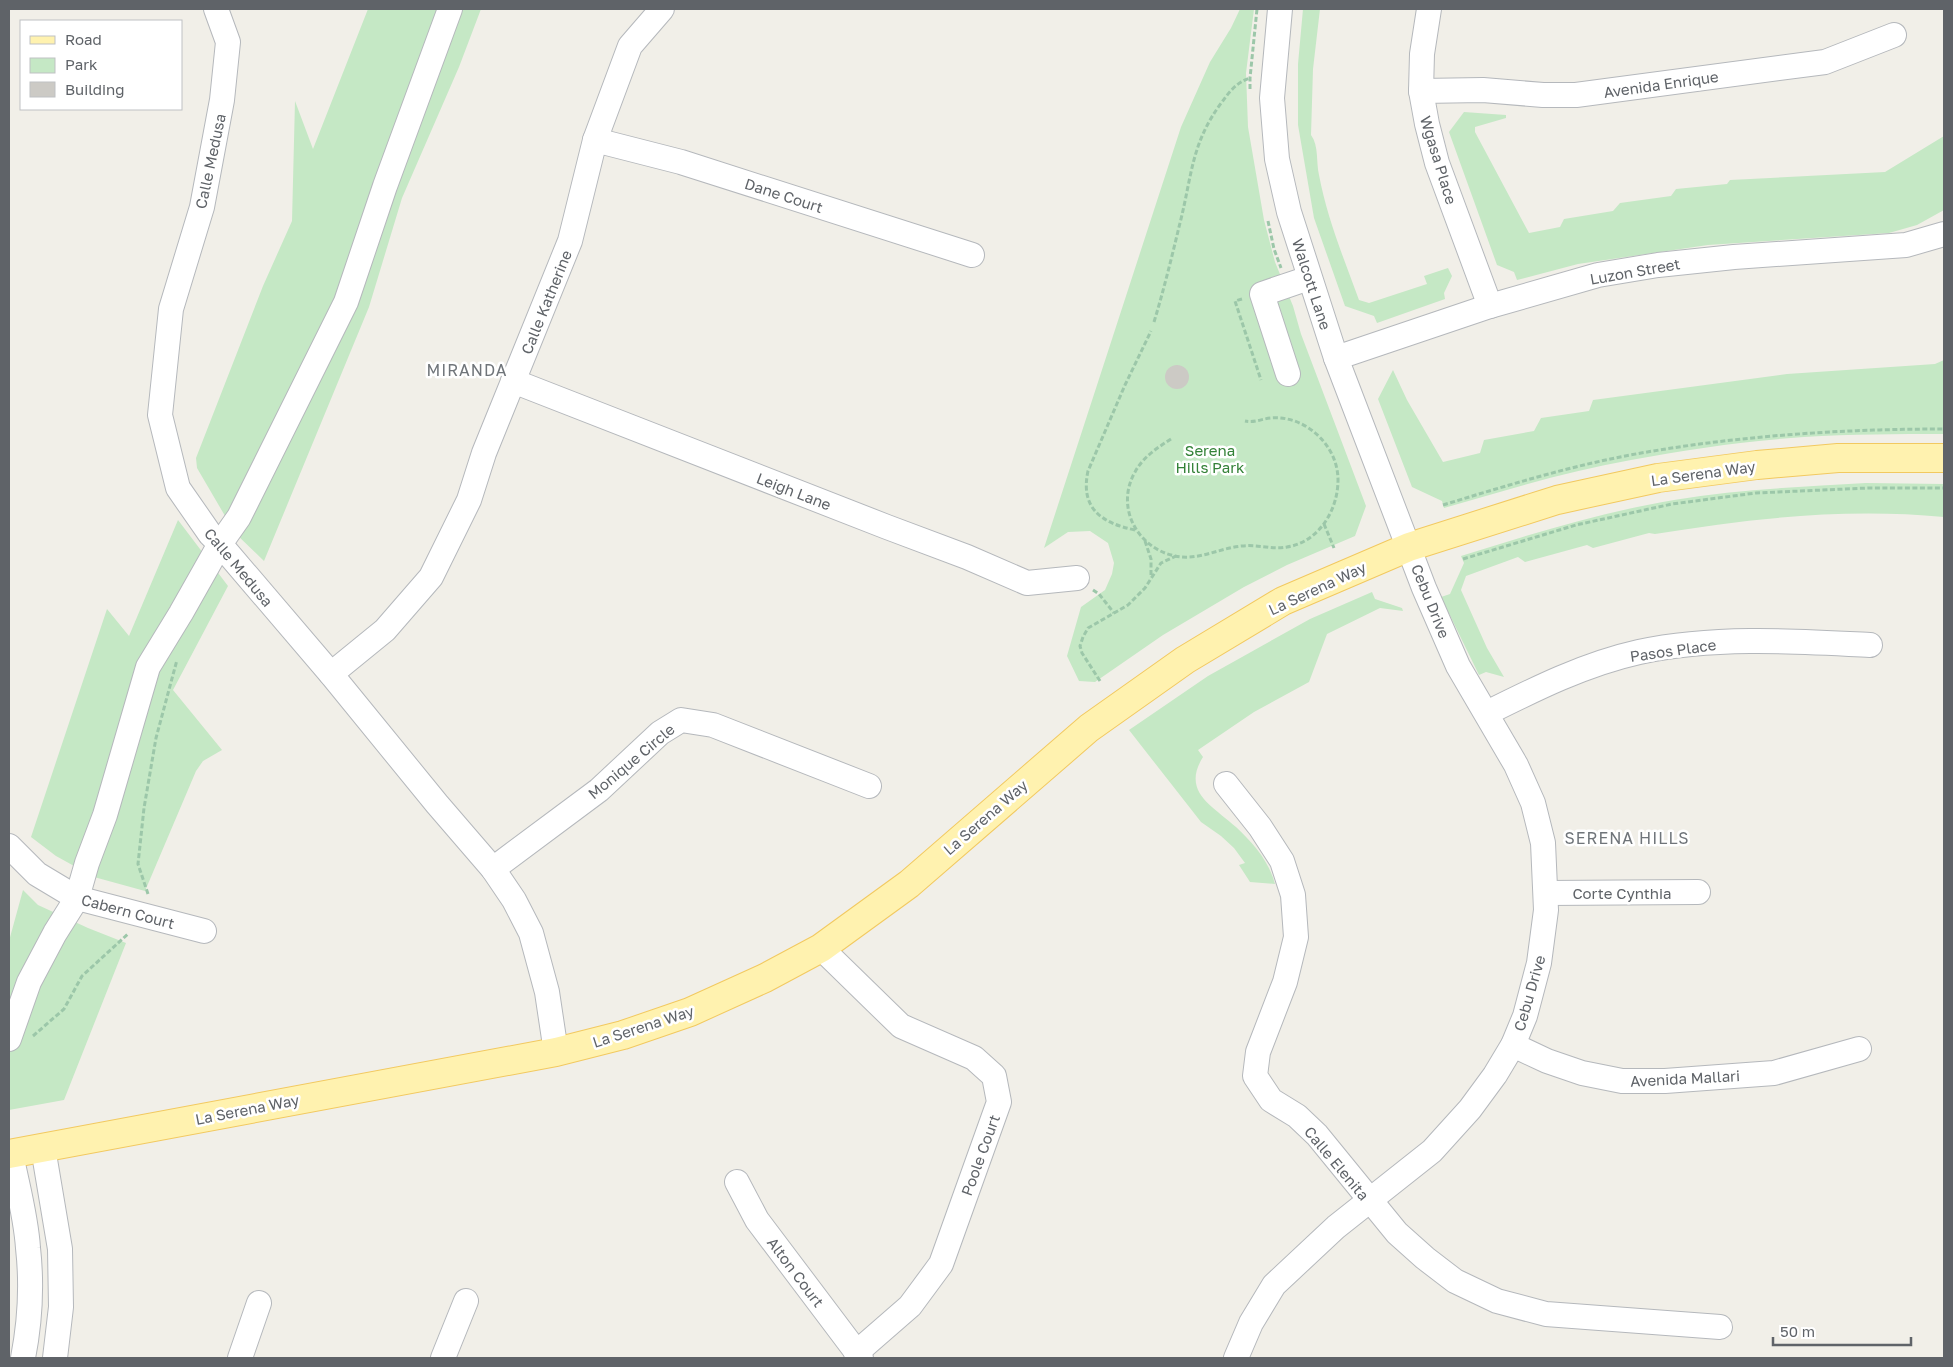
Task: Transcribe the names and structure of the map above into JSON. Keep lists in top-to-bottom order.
{
  "streets": {
    "main road": ["La Serena Way"],
    "street": [
      "Avenida Enrique",
      "Wgasa Place",
      "Calle Medusa",
      "Dane Court",
      "Luzon Street",
      "Walcott Lane",
      "Calle Katherine",
      "Leigh Lane",
      "Cebu Drive",
      "Pasos Place",
      "Monique Circle",
      "Corte Cynthia",
      "Cabern Court",
      "Avenida Mallari",
      "Poole Court",
      "Calle Elenita",
      "Alton Court"
    ]
  },
  "crossings": [
    ["Avenida Enrique", "Wgasa Place"],
    ["Wgasa Place", "Luzon Street"],
    ["Calle Medusa", "Calle Katherine"],
    ["Calle Medusa", "La Serena Way"],
    ["Calle Medusa", "Monique Circle"],
    ["Dane Court", "Calle Katherine"],
    ["Luzon Street", "Walcott Lane"],
    ["Walcott Lane", "La Serena Way"],
    ["Walcott Lane", "Cebu Drive"],
    ["Calle Katherine", "Leigh Lane"],
    ["La Serena Way", "Cebu Drive"],
    ["La Serena Way", "Poole Court"],
    ["Cebu Drive", "Pasos Place"],
    ["Cebu Drive", "Corte Cynthia"],
    ["Cebu Drive", "Avenida Mallari"],
    ["Cebu Drive", "Calle Elenita"],
    ["Poole Court", "Alton Court"]
  ],
  "districts": ["MIRANDA", "SERENA HILLS"],
  "parks": ["Serena Hills Park"],
  "legend": ["Road", "Park", "Building"],
  "scale_bar": "50 m"
}
